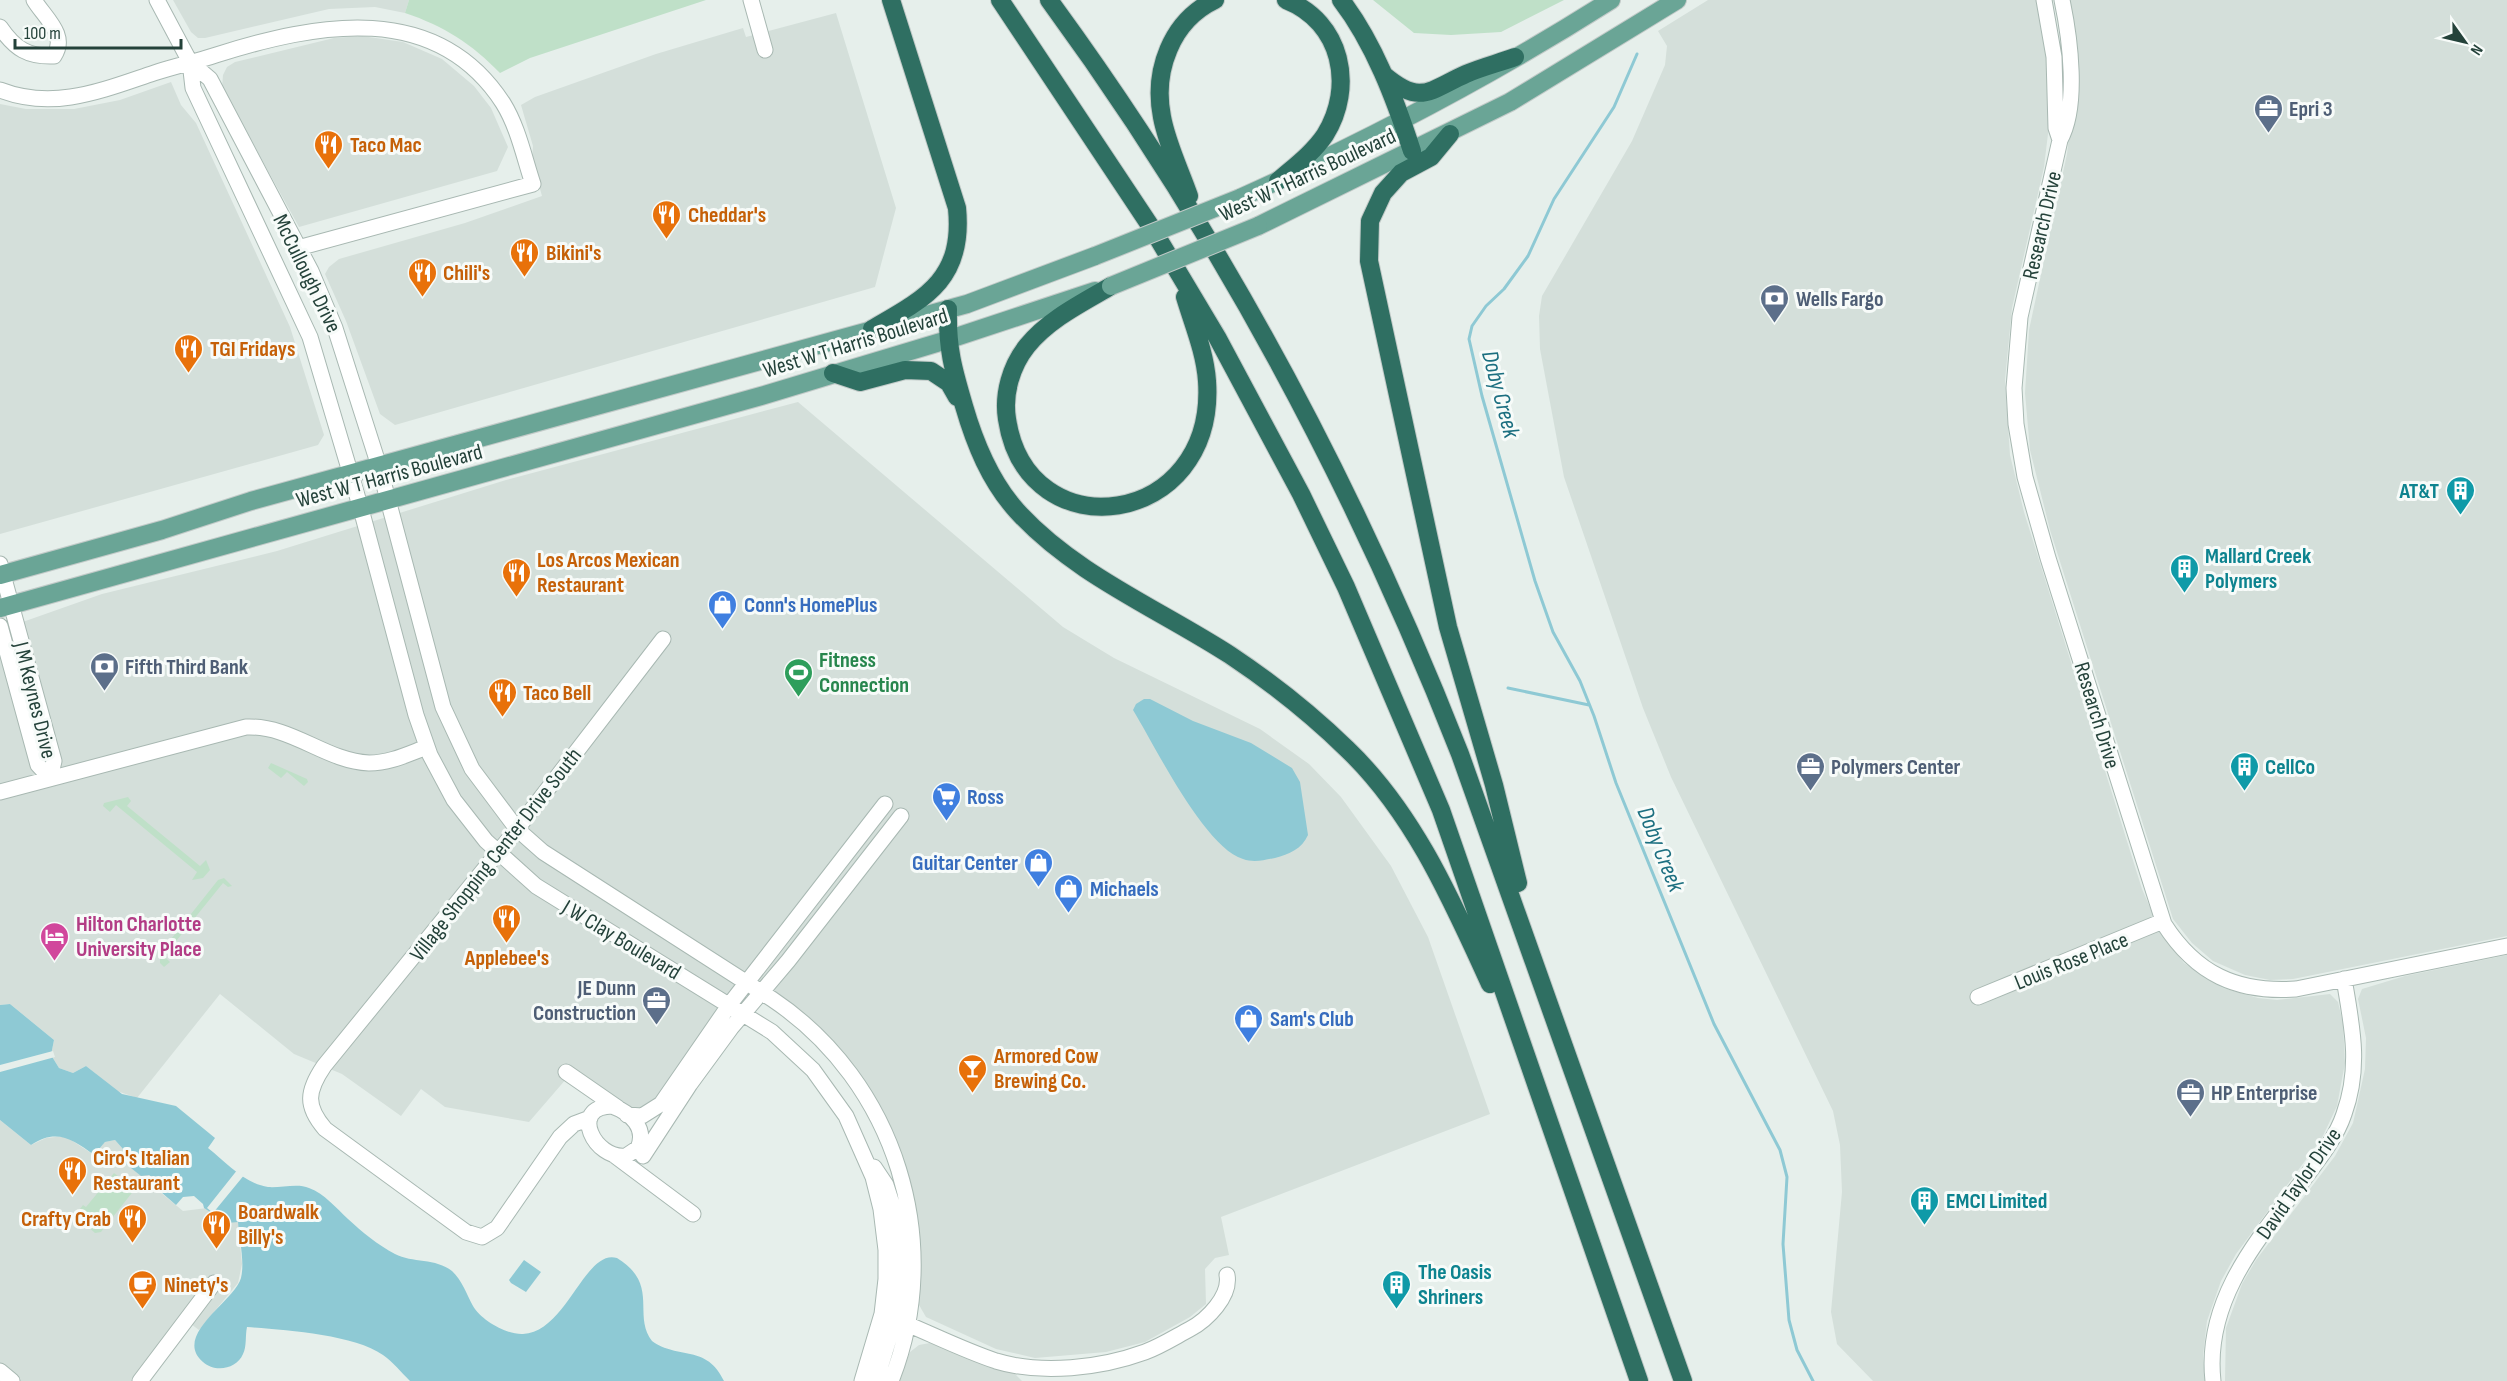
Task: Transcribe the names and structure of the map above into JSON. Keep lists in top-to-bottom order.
{
  "streets": {
    "main road": ["West W T Harris Boulevard"],
    "street": [
      "Research Drive",
      "McCullough Drive",
      "J M Keynes Drive",
      "Village Shopping Center Drive South",
      "J W Clay Boulevard",
      "Louis Rose Place",
      "David Taylor Drive"
    ]
  },
  "crossings": [
    ["West W T Harris Boulevard", "McCullough Drive"],
    ["West W T Harris Boulevard", "J M Keynes Drive"],
    ["West W T Harris Boulevard", "J W Clay Boulevard"],
    ["Research Drive", "Louis Rose Place"],
    ["Research Drive", "David Taylor Drive"],
    ["McCullough Drive", "J W Clay Boulevard"],
    ["Village Shopping Center Drive South", "J W Clay Boulevard"]
  ],
  "water": ["Doby Creek"],
  "places": {
    "office": [
      "Epri 3",
      "Polymers Center",
      "JE Dunn Construction",
      "HP Enterprise"
    ],
    "restaurant": [
      "Taco Mac",
      "Cheddar's",
      "Bikini's",
      "Chili's",
      "TGI Fridays",
      "Los Arcos Mexican Restaurant",
      "Taco Bell",
      "Applebee's",
      "Ciro's Italian Restaurant",
      "Crafty Crab",
      "Boardwalk Billy's"
    ],
    "bank": ["Wells Fargo", "Fifth Third Bank"],
    "building": [
      "AT&T",
      "Mallard Creek Polymers",
      "CellCo",
      "EMCI Limited",
      "The Oasis Shriners"
    ],
    "shop": [
      "Conn's HomePlus",
      "Guitar Center",
      "Michaels",
      "Sam's Club"
    ],
    "sports": ["Fitness Connection"],
    "supermarket": ["Ross"],
    "hotel": ["Hilton Charlotte University Place"],
    "bar": ["Armored Cow Brewing Co."],
    "cafe": ["Ninety's"]
  },
  "scale_bar": "100 m",
  "north": "bottom right"
}
